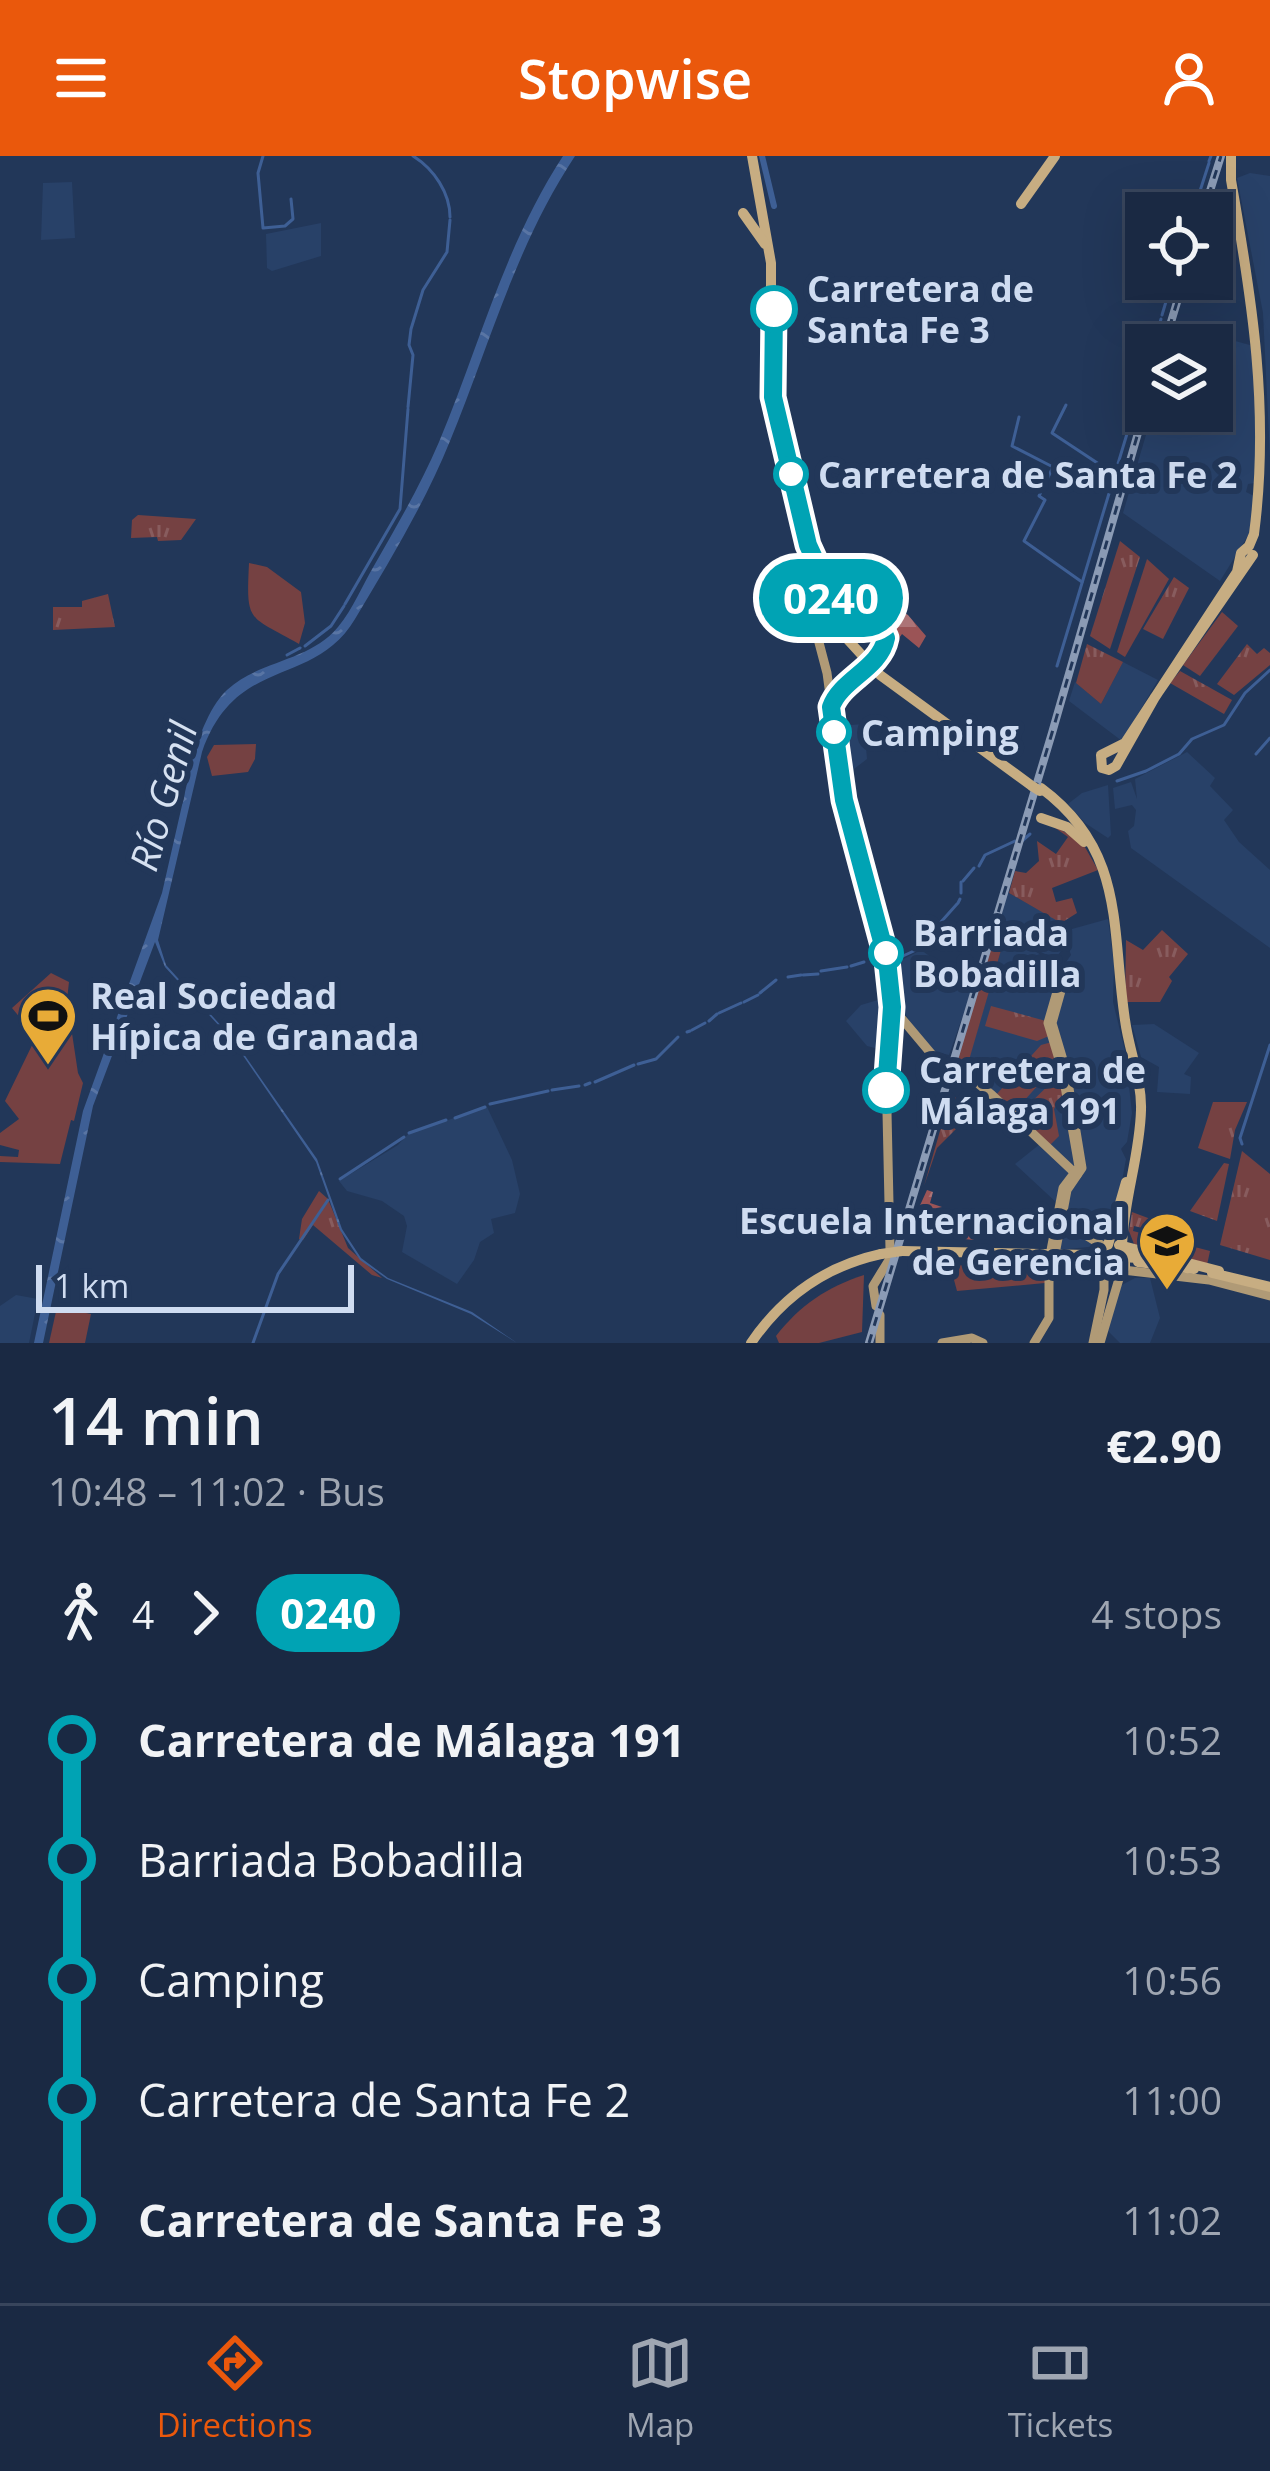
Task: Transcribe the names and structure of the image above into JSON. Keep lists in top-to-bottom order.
{
  "water": ["Río Genil"],
  "places": {
    "other": [
      "Carretera de Santa Fe 3",
      "Carretera de Santa Fe 2",
      "Camping",
      "Barriada Bobadilla",
      "Carretera de Málaga 191"
    ],
    "sports": ["Real Sociedad Hípica de Granada"],
    "school or university": ["Escuela Internacional de Gerencia"]
  },
  "lines": ["bus line 0240"],
  "scale_bar": "1 km",
  "page": {
    "header": "Stopwise",
    "on_map": "0240",
    "scale": "1 km",
    "heading": ["14 min", "10:48 – 11:02 · Bus", "€2.90"],
    "legs": ["4", "0240", "4 stops"],
    "list": [
      {
        "name": "Carretera de Málaga 191",
        "value": "10:52"
      },
      {
        "name": "Barriada Bobadilla",
        "value": "10:53"
      },
      {
        "name": "Camping",
        "value": "10:56"
      },
      {
        "name": "Carretera de Santa Fe 2",
        "value": "11:00"
      },
      {
        "name": "Carretera de Santa Fe 3",
        "value": "11:02"
      }
    ],
    "tabs": ["Directions", "Map", "Tickets"]
  }
}
